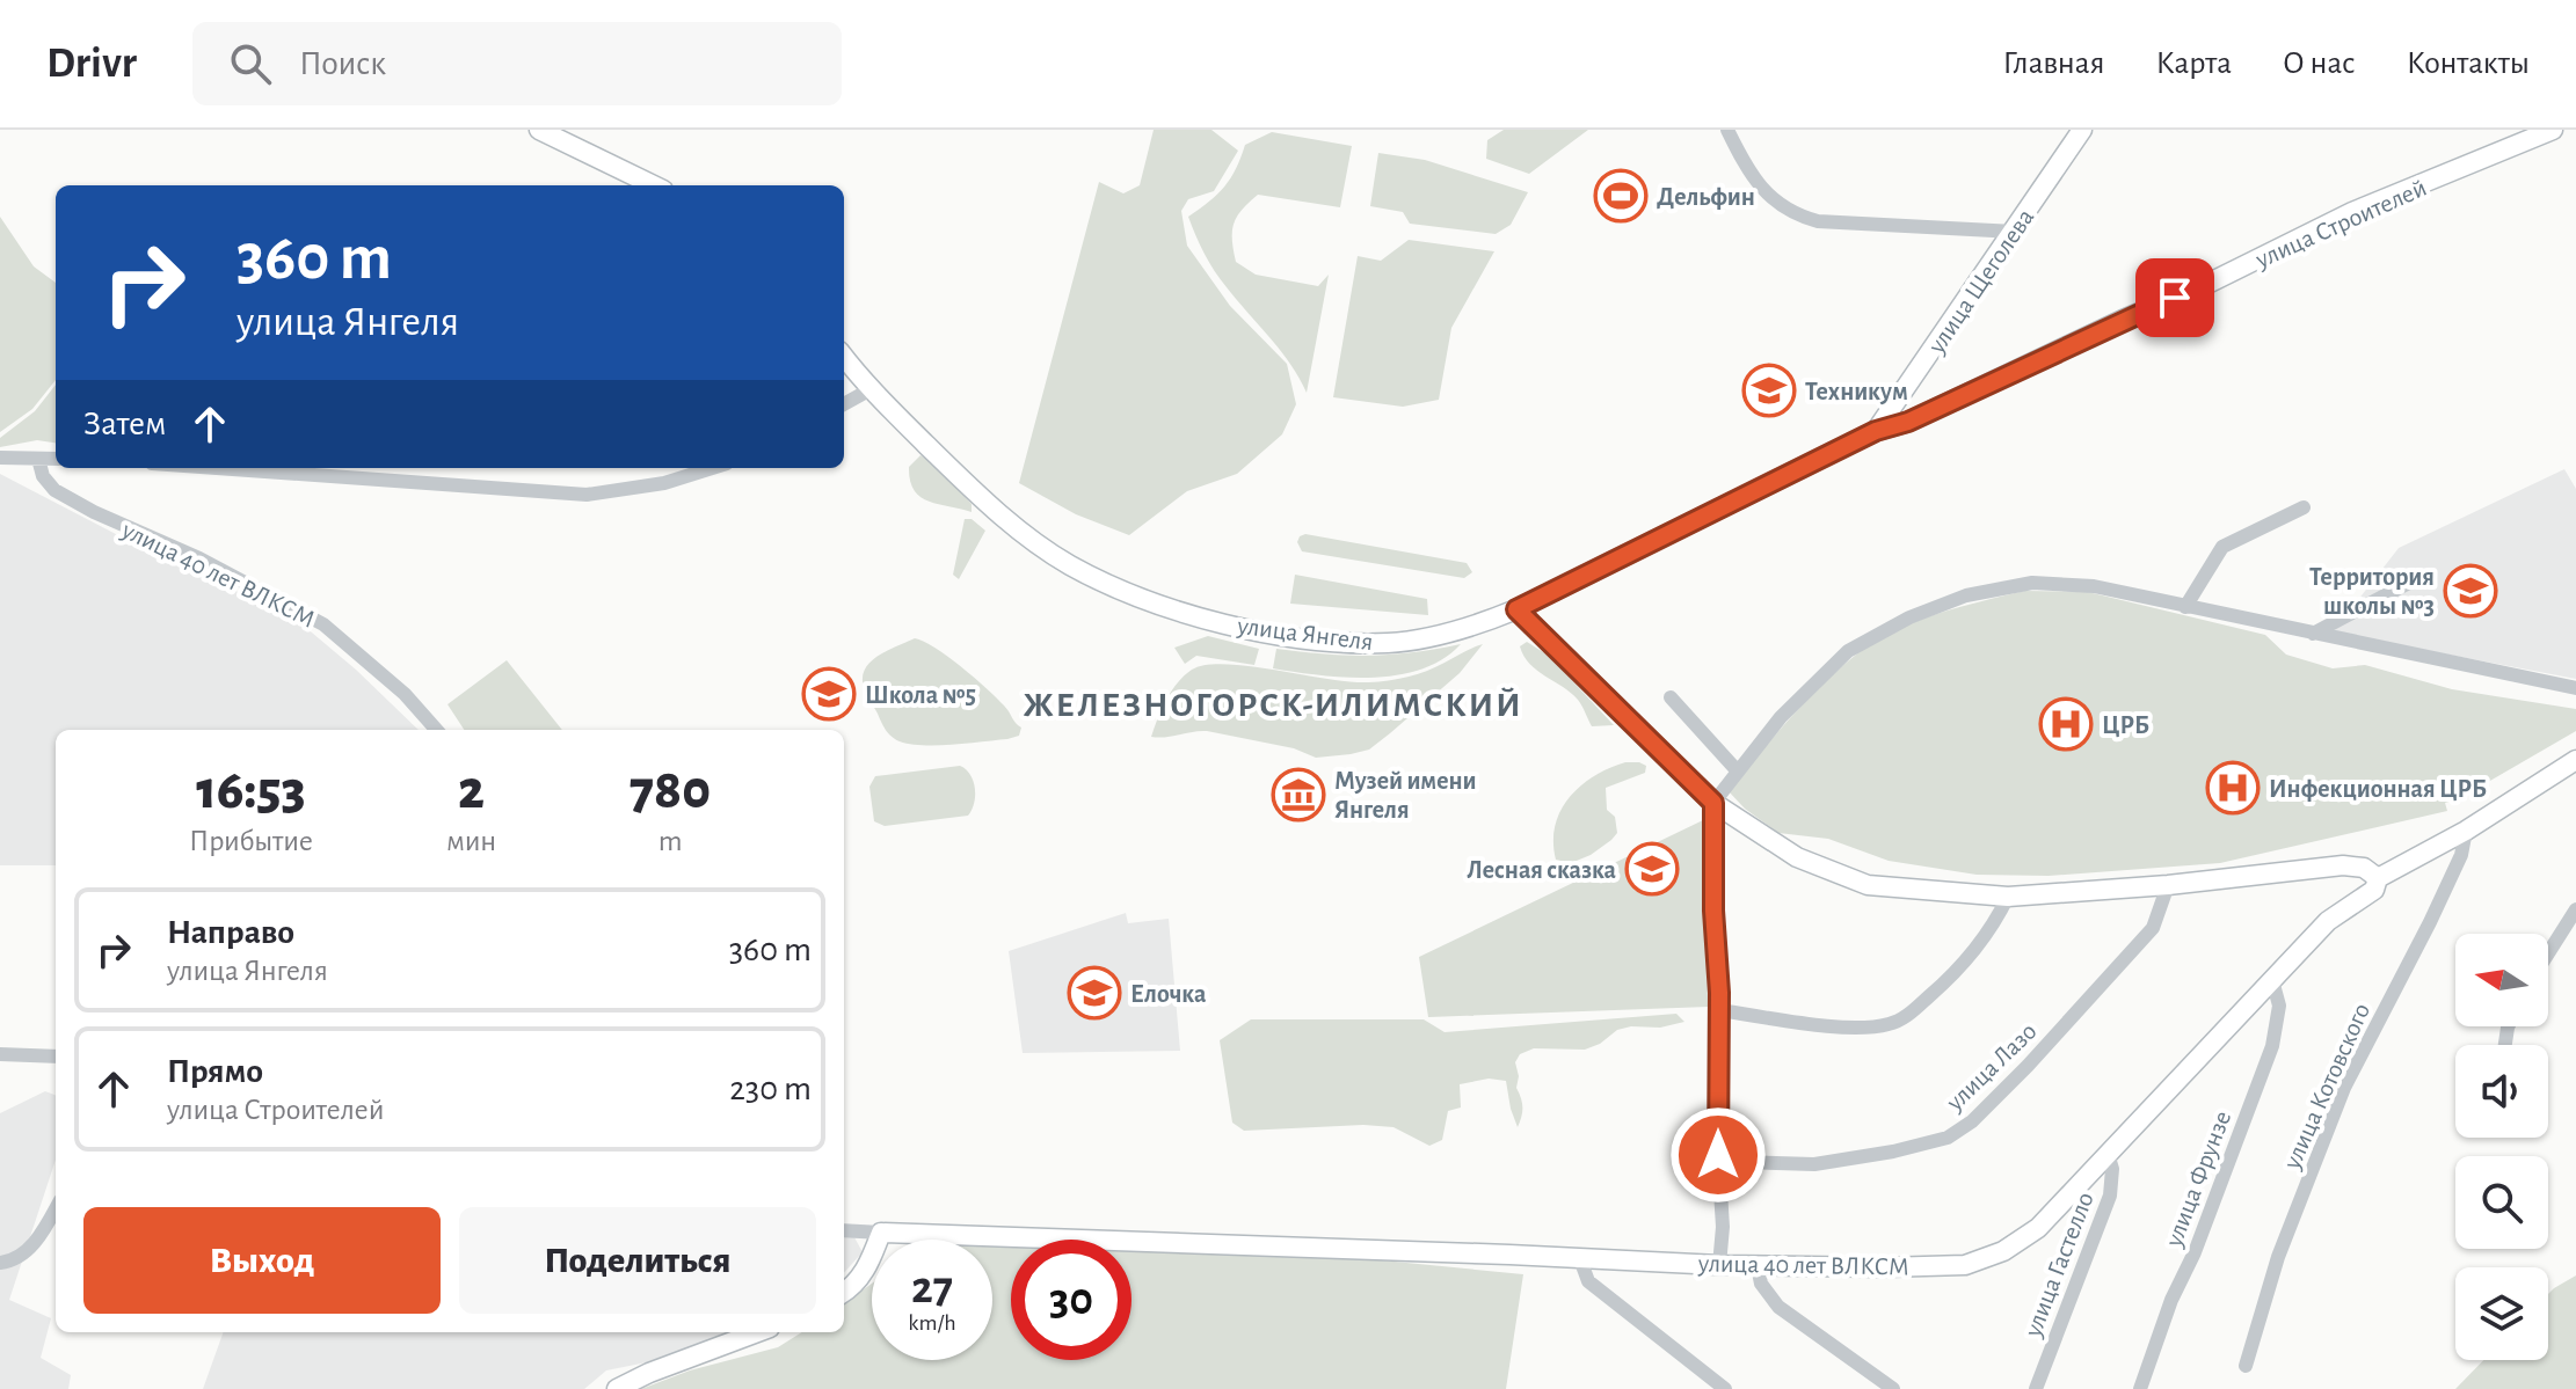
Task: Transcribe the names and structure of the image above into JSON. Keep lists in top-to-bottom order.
{
  "streets": {
    "street": [
      "улица Строителей",
      "улица Щеголева",
      "улица 40 лет ВЛКСМ",
      "улица Янгеля",
      "улица Лазо",
      "улица Котовского",
      "улица Фрунзе",
      "улица Гастелло"
    ]
  },
  "crossings": [
    ["улица Строителей", "улица Щеголева"],
    ["улица Строителей", "улица Янгеля"],
    ["улица Щеголева", "улица Янгеля"],
    ["улица 40 лет ВЛКСМ", "улица Котовского"],
    ["улица 40 лет ВЛКСМ", "улица Фрунзе"],
    ["улица 40 лет ВЛКСМ", "улица Гастелло"]
  ],
  "districts": ["ЖЕЛЕЗНОГОРСК-ИЛИМСКИЙ"],
  "places": {
    "sports": ["Дельфин"],
    "school or university": [
      "Техникум",
      "Территория школы №3",
      "Школа №5",
      "Лесная сказка",
      "Елочка"
    ],
    "hospital": ["ЦРБ", "Инфекционная ЦРБ"],
    "museum": ["Музей имени Янгеля"]
  },
  "north": "left",
  "page": {
    "header": "Drivr",
    "search": "Поиск",
    "nav": [
      "Главная",
      "Карта",
      "О нас",
      "Контакты"
    ],
    "turn": ["360 m", "улица Янгеля"],
    "then": "Затем",
    "eta": [
      "16:53",
      "Прибытие",
      "2",
      "мин",
      "780",
      "m"
    ],
    "list": [
      {
        "name": "Направо",
        "note": "улица Янгеля",
        "value": "360 m"
      },
      {
        "name": "Прямо",
        "note": "улица Строителей",
        "value": "230 m"
      }
    ],
    "buttons": ["Выход", "Поделиться"],
    "speed": "27 km/h",
    "limit": "30"
  }
}
